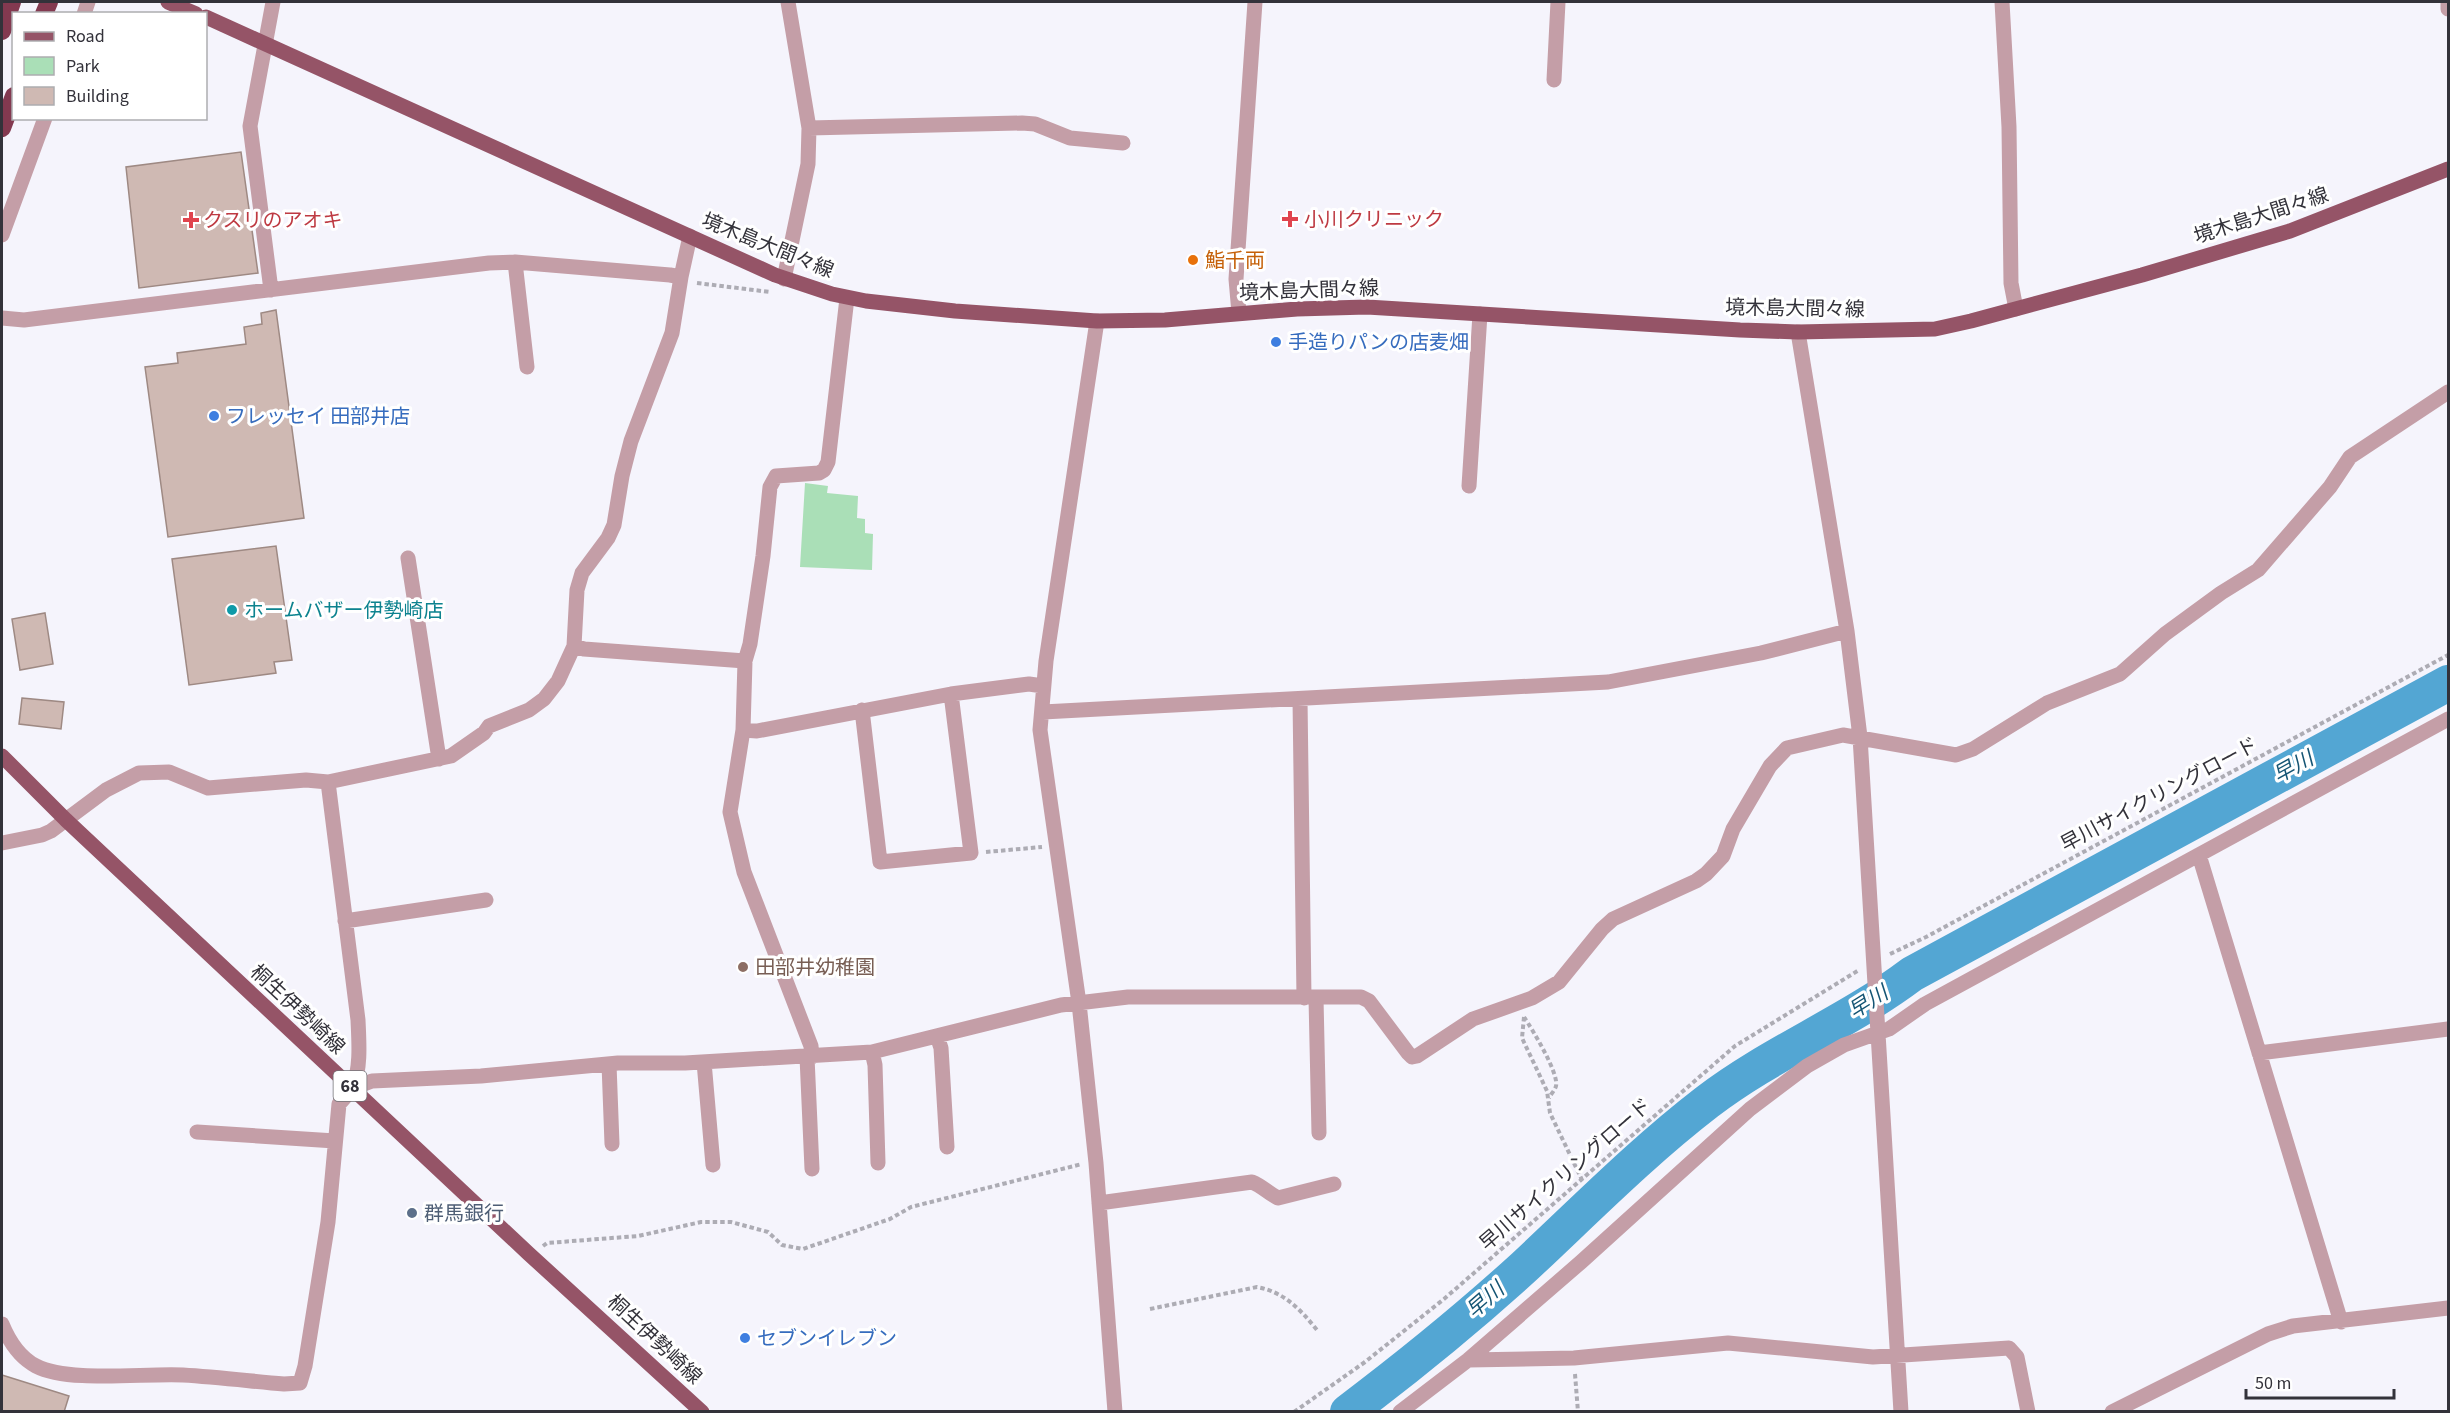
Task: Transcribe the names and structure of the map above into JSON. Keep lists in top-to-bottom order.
{
  "streets": {
    "main road": ["境木島大間々線", "桐生伊勢崎線", "68"],
    "path": ["早川サイクリングロード"]
  },
  "water": ["早川"],
  "places": {
    "health": ["小川クリニック", "クスリのアオキ"],
    "other": [
      "鮨千両",
      "手造りパンの店麦畑",
      "フレッセイ 田部井店",
      "ホームバザー伊勢崎店",
      "田部井幼稚園",
      "群馬銀行",
      "セブンイレブン"
    ]
  },
  "legend": ["Road", "Park", "Building"],
  "scale_bar": "50 m"
}
